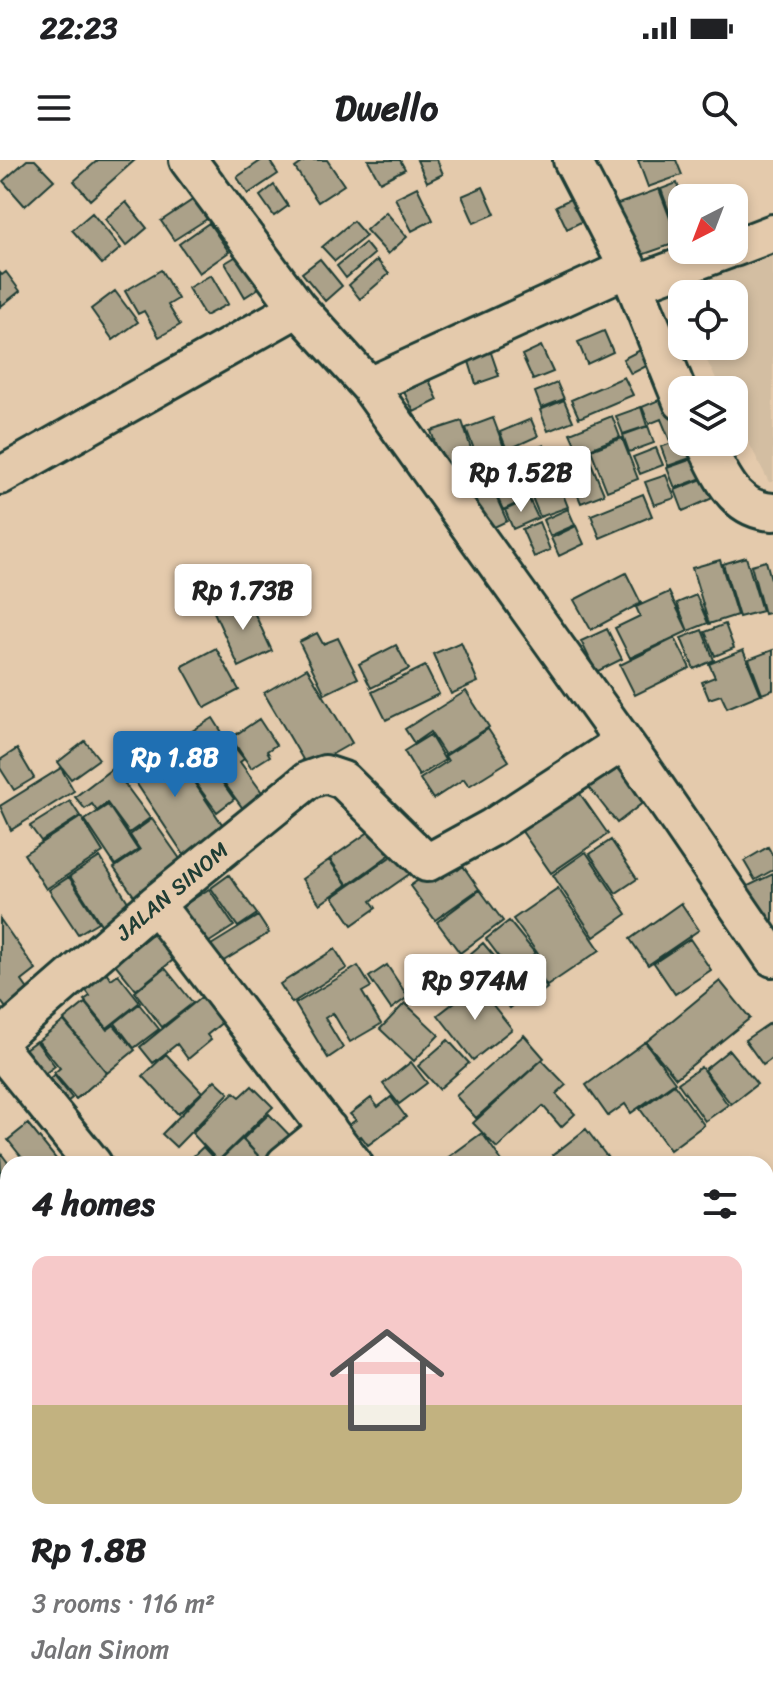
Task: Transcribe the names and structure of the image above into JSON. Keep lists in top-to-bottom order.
{
  "streets": {
    "street": ["JALAN SINOM"]
  },
  "north": "bottom left",
  "page": {
    "status": "22:23",
    "header": "Dwello",
    "price": [
      "Rp 1.52B",
      "Rp 1.73B",
      "Rp 1.8B",
      "Rp 974M"
    ],
    "heading": "4 homes",
    "list": [
      {
        "name": "Rp 1.8B",
        "note": "3 rooms · 116 m² · Jalan Sinom"
      }
    ]
  }
}
